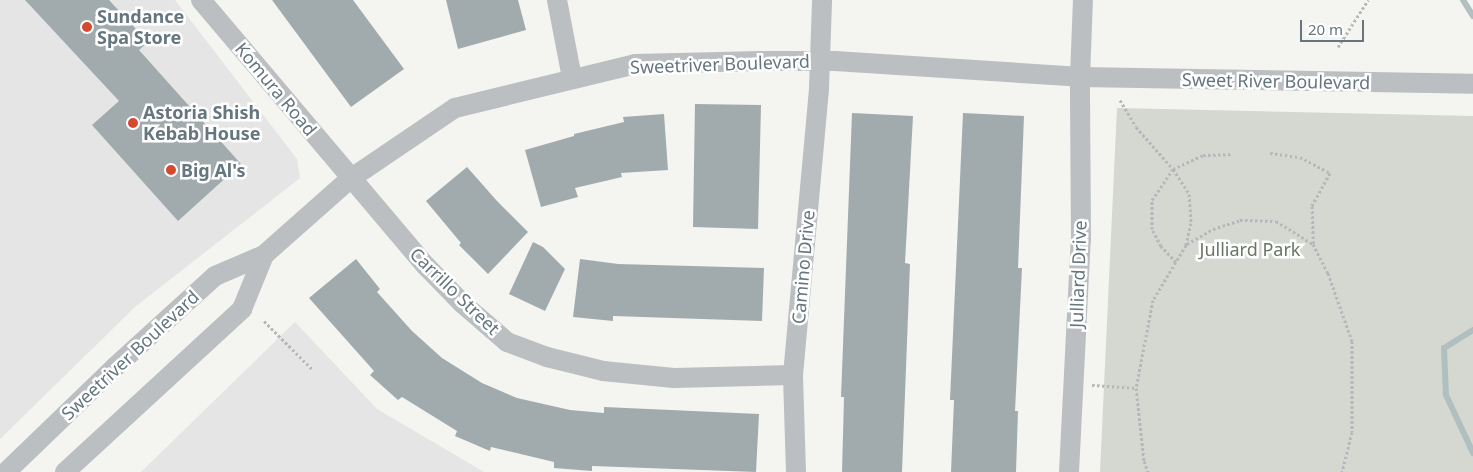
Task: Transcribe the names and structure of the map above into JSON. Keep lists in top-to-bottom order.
{
  "streets": {
    "street": [
      "Sweetriver Boulevard",
      "Sweet River Boulevard",
      "Komura Road",
      "Camino Drive",
      "Julliard Drive",
      "Carrillo Street"
    ]
  },
  "crossings": [
    ["Sweetriver Boulevard", "Sweet River Boulevard"],
    ["Sweetriver Boulevard", "Komura Road"],
    ["Sweetriver Boulevard", "Camino Drive"],
    ["Sweetriver Boulevard", "Julliard Drive"],
    ["Sweetriver Boulevard", "Carrillo Street"],
    ["Sweet River Boulevard", "Julliard Drive"],
    ["Komura Road", "Carrillo Street"],
    ["Camino Drive", "Carrillo Street"]
  ],
  "parks": ["Julliard Park"],
  "places": ["Sundance Spa Store", "Astoria Shish Kebab House", "Big Al's"],
  "scale_bar": "20 m"
}
